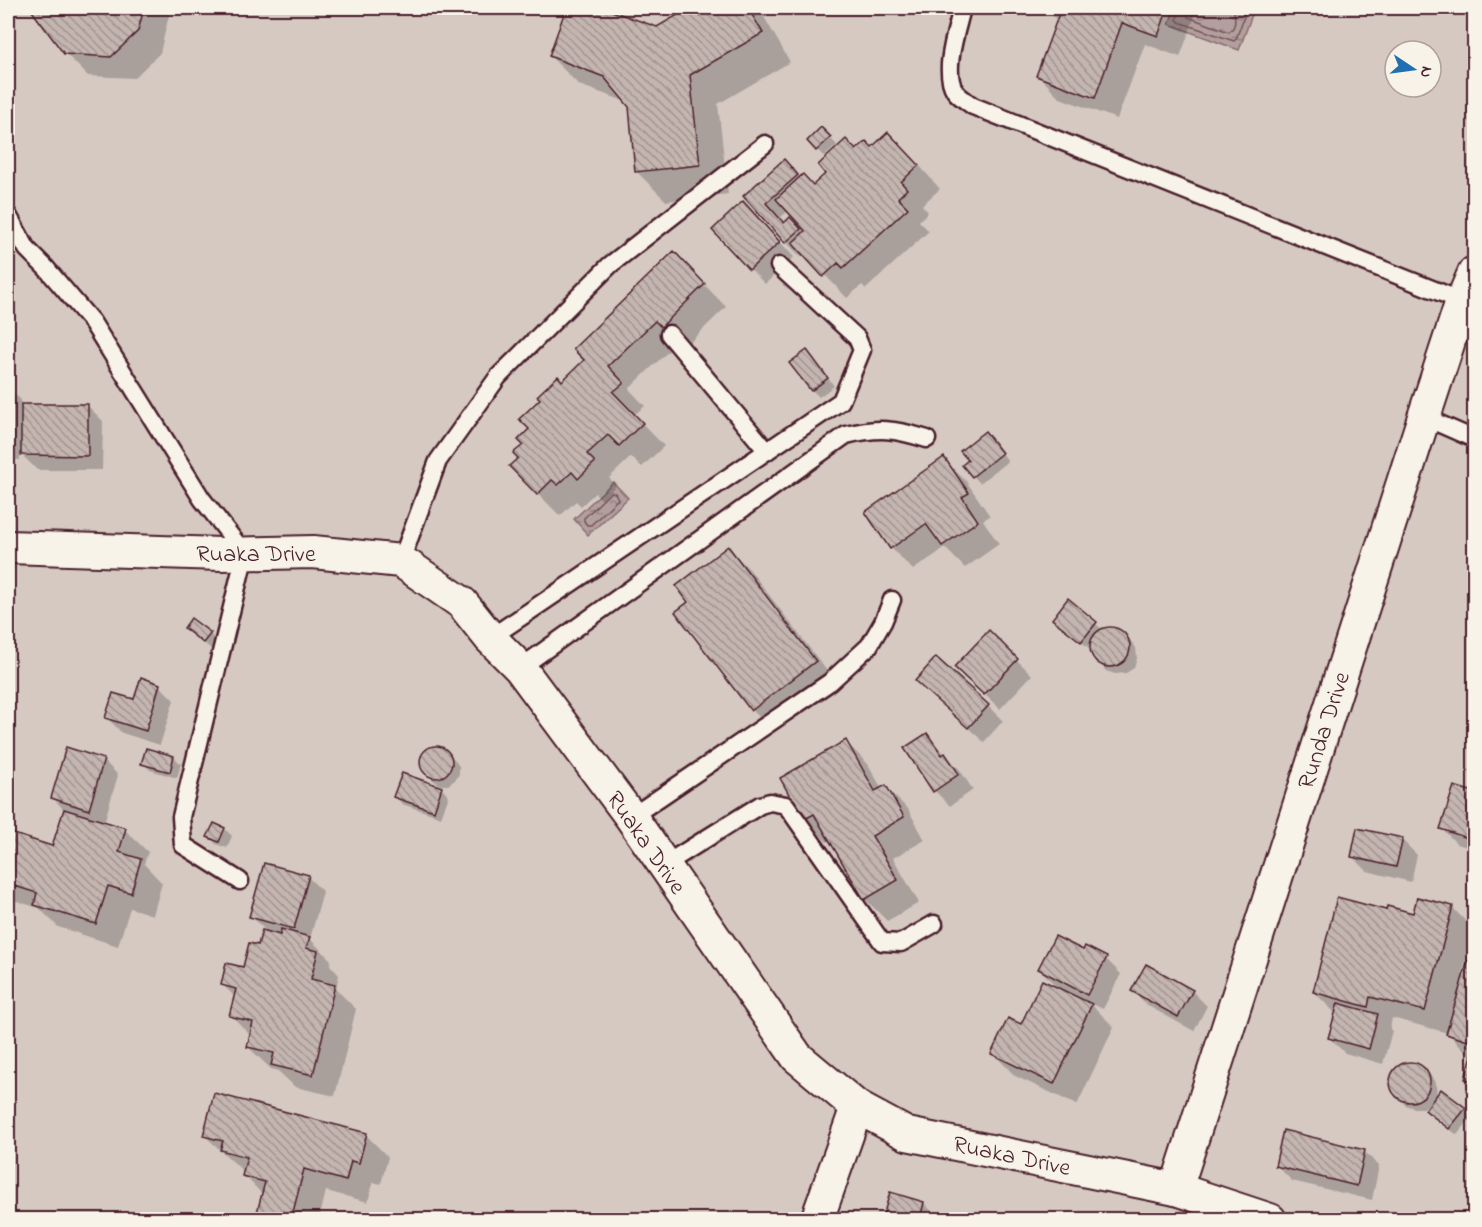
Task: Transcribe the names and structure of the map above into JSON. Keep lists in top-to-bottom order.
{
  "streets": {
    "street": ["Ruaka Drive", "Runda Drive"]
  },
  "crossings": [
    ["Ruaka Drive", "Runda Drive"]
  ],
  "north": "right"
}
